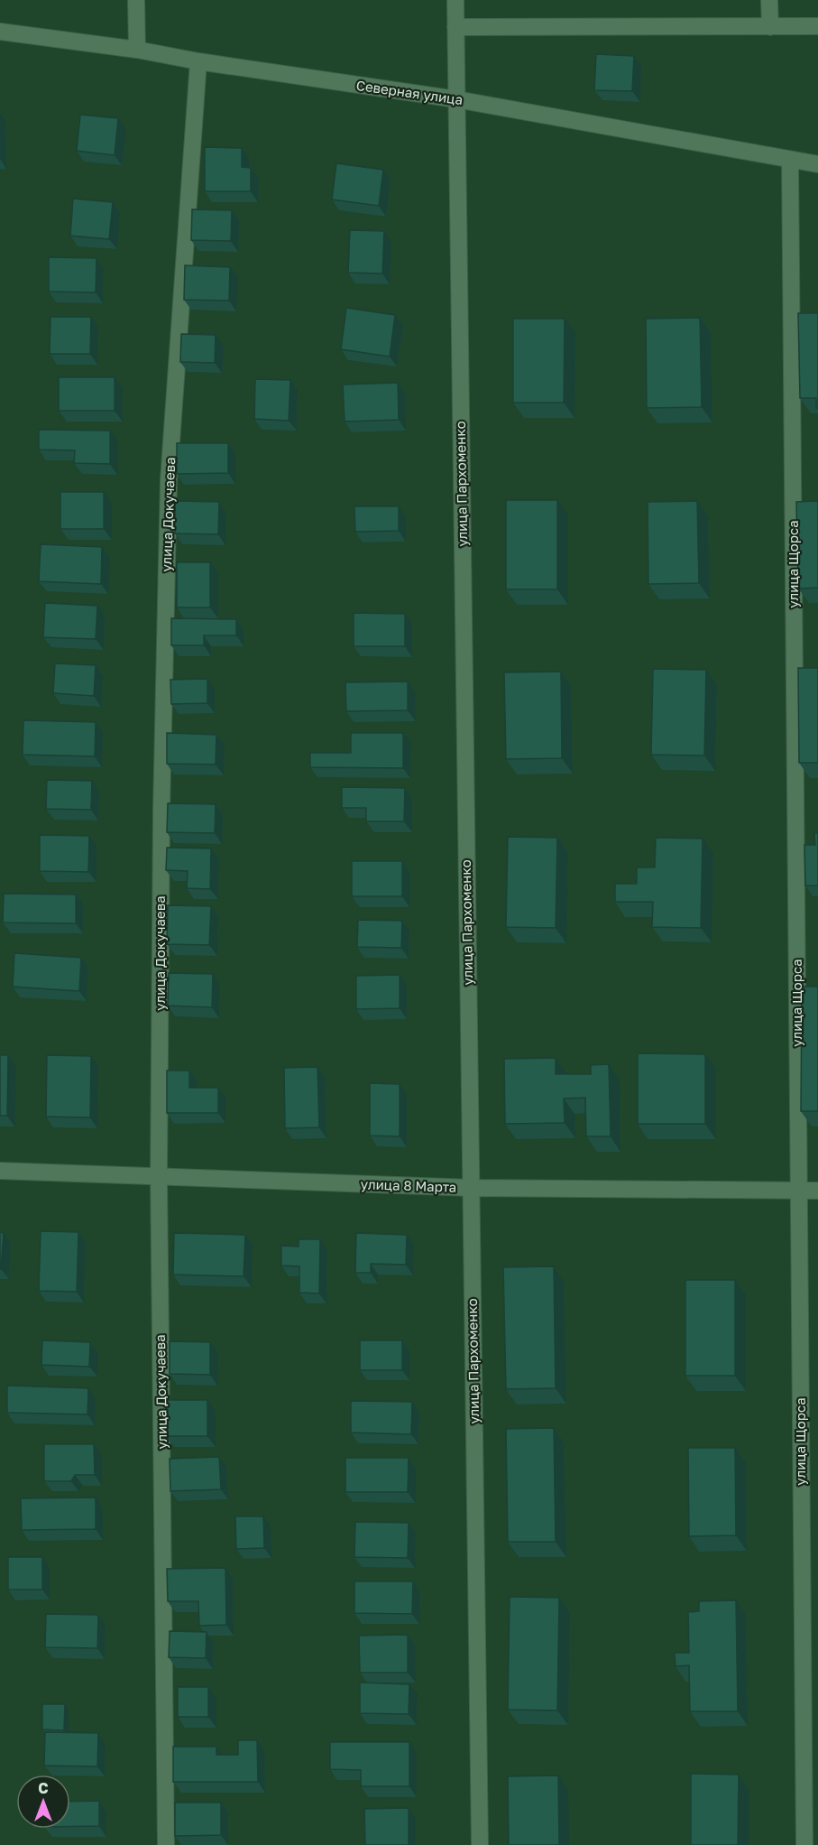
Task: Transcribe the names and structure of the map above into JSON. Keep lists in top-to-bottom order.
{
  "streets": {
    "street": [
      "Северная улица",
      "улица Пархоменко",
      "улица Докучаева",
      "улица Щорса",
      "улица 8 Марта"
    ]
  },
  "crossings": [
    ["Северная улица", "улица Пархоменко"],
    ["Северная улица", "улица Докучаева"],
    ["Северная улица", "улица Щорса"],
    ["улица Пархоменко", "улица 8 Марта"],
    ["улица Докучаева", "улица 8 Марта"],
    ["улица Щорса", "улица 8 Марта"]
  ],
  "north": "top"
}
